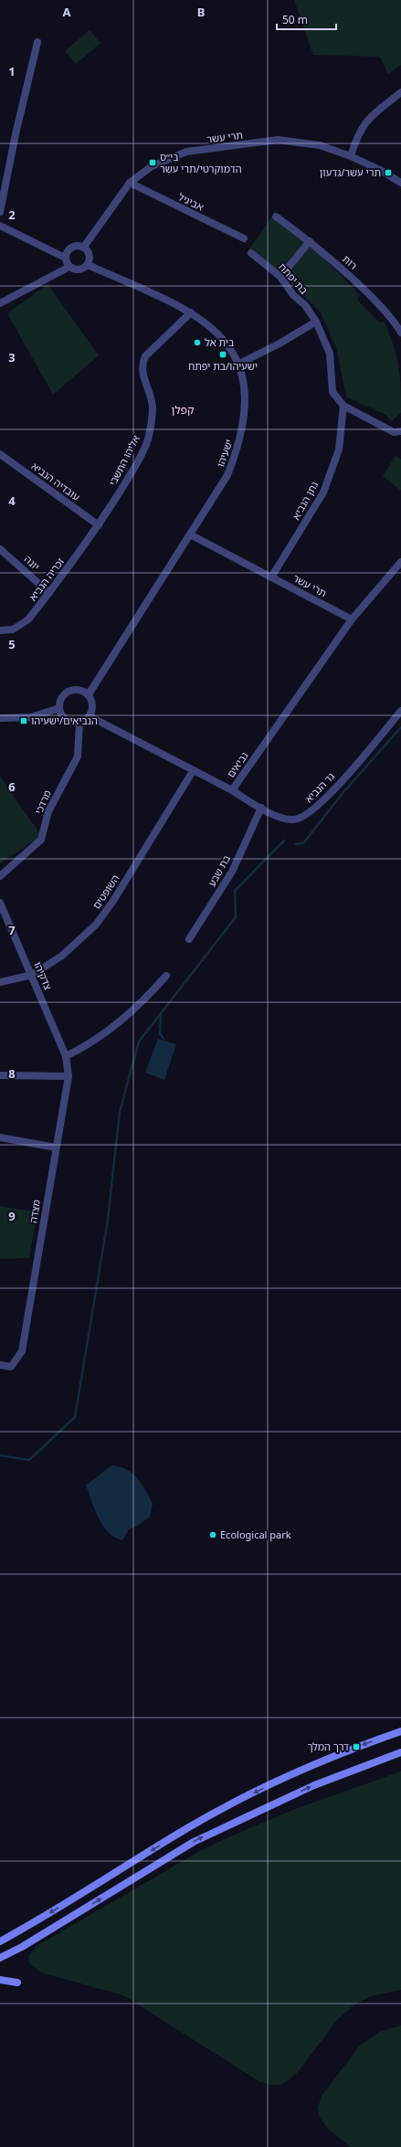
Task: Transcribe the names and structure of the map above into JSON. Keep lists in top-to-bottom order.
{
  "streets": {
    "street": [
      "תרי עשר",
      "אביגיל",
      "רות",
      "בת יפתח",
      "ישעיהו",
      "אליהו התשבי",
      "עובדיה הנביא",
      "נתן הנביא",
      "יונה",
      "זכריה הנביא",
      "נביאים",
      "גד הנביא",
      "מרדכי",
      "בת שבע",
      "השופטים",
      "צדקיהו",
      "מצדה"
    ]
  },
  "crossings": [
    ["תרי עשר", "אביגיל"],
    ["תרי עשר", "ישעיהו"],
    ["תרי עשר", "נתן הנביא"],
    ["תרי עשר", "נביאים"],
    ["בת יפתח", "נתן הנביא"],
    ["ישעיהו", "אליהו התשבי"],
    ["ישעיהו", "נביאים"],
    ["ישעיהו", "מרדכי"],
    ["אליהו התשבי", "עובדיה הנביא"],
    ["אליהו התשבי", "זכריה הנביא"],
    ["עובדיה הנביא", "זכריה הנביא"],
    ["יונה", "זכריה הנביא"],
    ["נביאים", "גד הנביא"],
    ["נביאים", "מרדכי"],
    ["נביאים", "השופטים"],
    ["גד הנביא", "בת שבע"],
    ["השופטים", "צדקיהו"],
    ["צדקיהו", "מצדה"]
  ],
  "districts": ["קפלן"],
  "places": {
    "transit": [
      "בי״ס הדמוקרטי/תרי עשר",
      "תרי עשר/גדעון",
      "ישעיהו/בת יפתח",
      "הנביאים/ישעיהו",
      "דרך המלך"
    ],
    "other": ["בית אל", "Ecological park"]
  },
  "scale_bar": "50 m",
  "grid": {
    "columns": ["A", "B"],
    "rows": [
      "1",
      "2",
      "3",
      "4",
      "5",
      "6",
      "7",
      "8",
      "9"
    ]
  }
}
